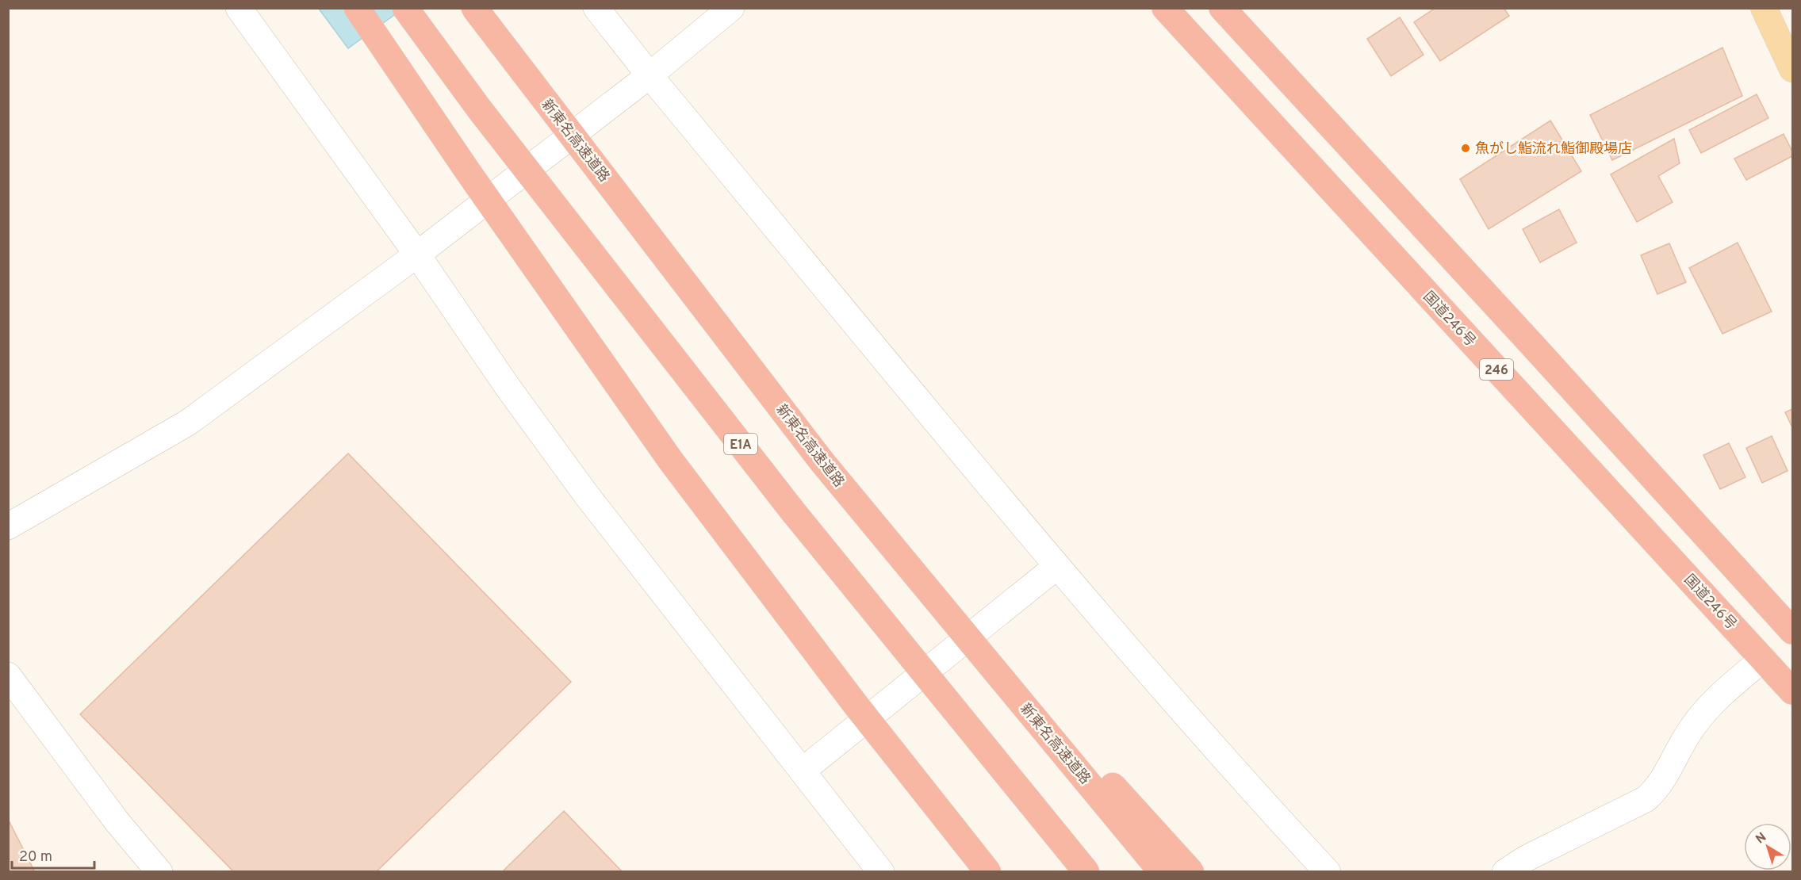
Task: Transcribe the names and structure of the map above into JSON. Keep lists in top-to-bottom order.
{
  "streets": {
    "highway": [
      "新東名高速道路",
      "国道246号",
      "246",
      "E1A"
    ]
  },
  "places": ["魚がし鮨流れ鮨御殿場店"],
  "scale_bar": "20 m",
  "north": "top left"
}
